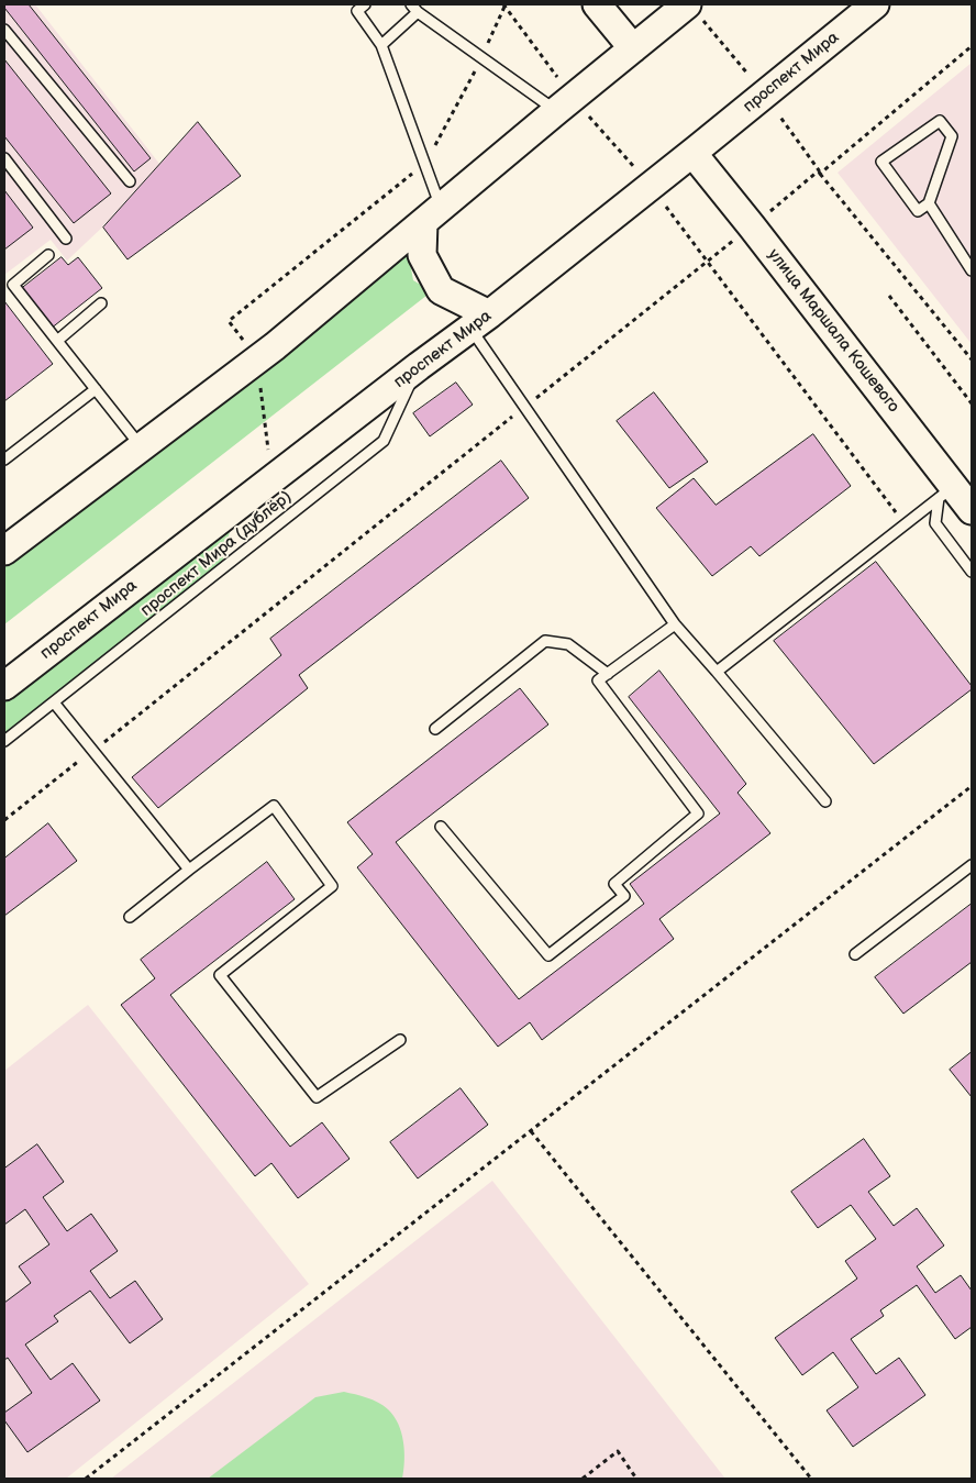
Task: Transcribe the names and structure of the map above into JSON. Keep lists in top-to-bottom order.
{
  "streets": {
    "main road": ["проспект Мира", "улица Маршала Кошевого"],
    "lane": ["проспект Мира (дублёр)"]
  },
  "crossings": [
    ["проспект Мира", "улица Маршала Кошевого"],
    ["проспект Мира", "проспект Мира (дублёр)"]
  ]
}
